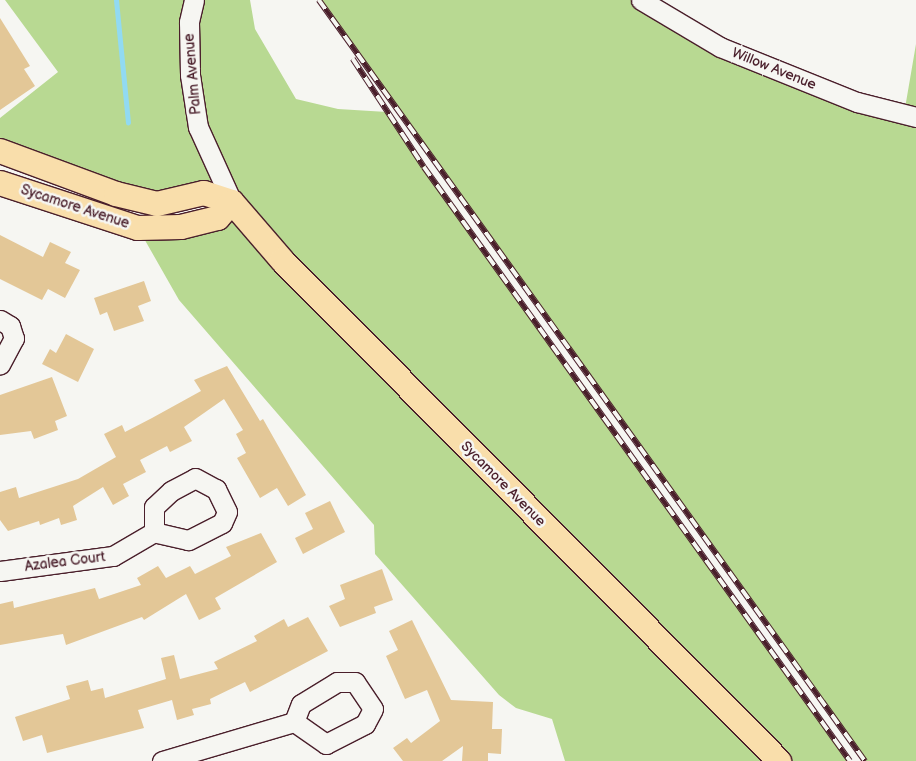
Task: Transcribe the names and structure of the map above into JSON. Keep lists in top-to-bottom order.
{
  "streets": {
    "main road": ["Sycamore Avenue"],
    "street": ["Willow Avenue", "Palm Avenue", "Azalea Court"]
  },
  "crossings": [
    ["Palm Avenue", "Sycamore Avenue"]
  ]
}
